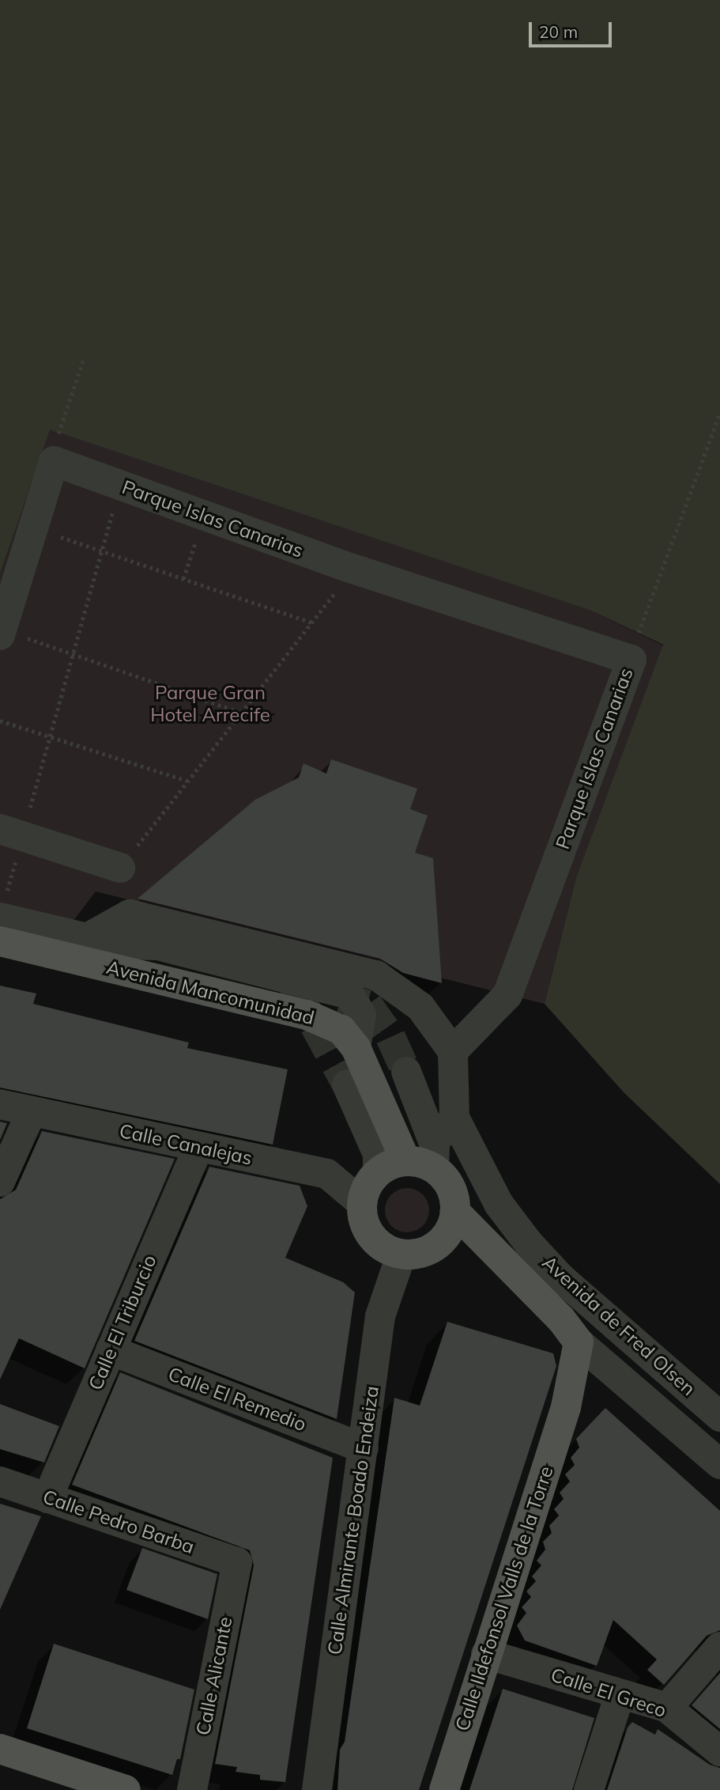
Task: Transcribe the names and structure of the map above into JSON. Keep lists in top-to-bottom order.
{
  "streets": {
    "main road": ["Avenida Mancomunidad", "Calle Ildefonsol Valls de la Torre"],
    "street": [
      "Parque Islas Canarias",
      "Calle Canalejas",
      "Calle El Triburcio",
      "Avenida de Fred Olsen",
      "Calle El Remedio",
      "Calle Almirante Boado Endeiza",
      "Calle Pedro Barba",
      "Calle Alicante",
      "Calle El Greco"
    ]
  },
  "crossings": [
    ["Avenida Mancomunidad", "Calle Canalejas"],
    ["Avenida Mancomunidad", "Calle Almirante Boado Endeiza"],
    ["Calle Canalejas", "Calle El Triburcio"],
    ["Calle Canalejas", "Calle Almirante Boado Endeiza"],
    ["Calle El Triburcio", "Calle El Remedio"],
    ["Calle El Triburcio", "Calle Pedro Barba"],
    ["Calle El Remedio", "Calle Almirante Boado Endeiza"],
    ["Calle Pedro Barba", "Calle Alicante"],
    ["Calle Ildefonsol Valls de la Torre", "Calle El Greco"]
  ],
  "parks": ["Parque Gran Hotel Arrecife"],
  "scale_bar": "20 m"
}
